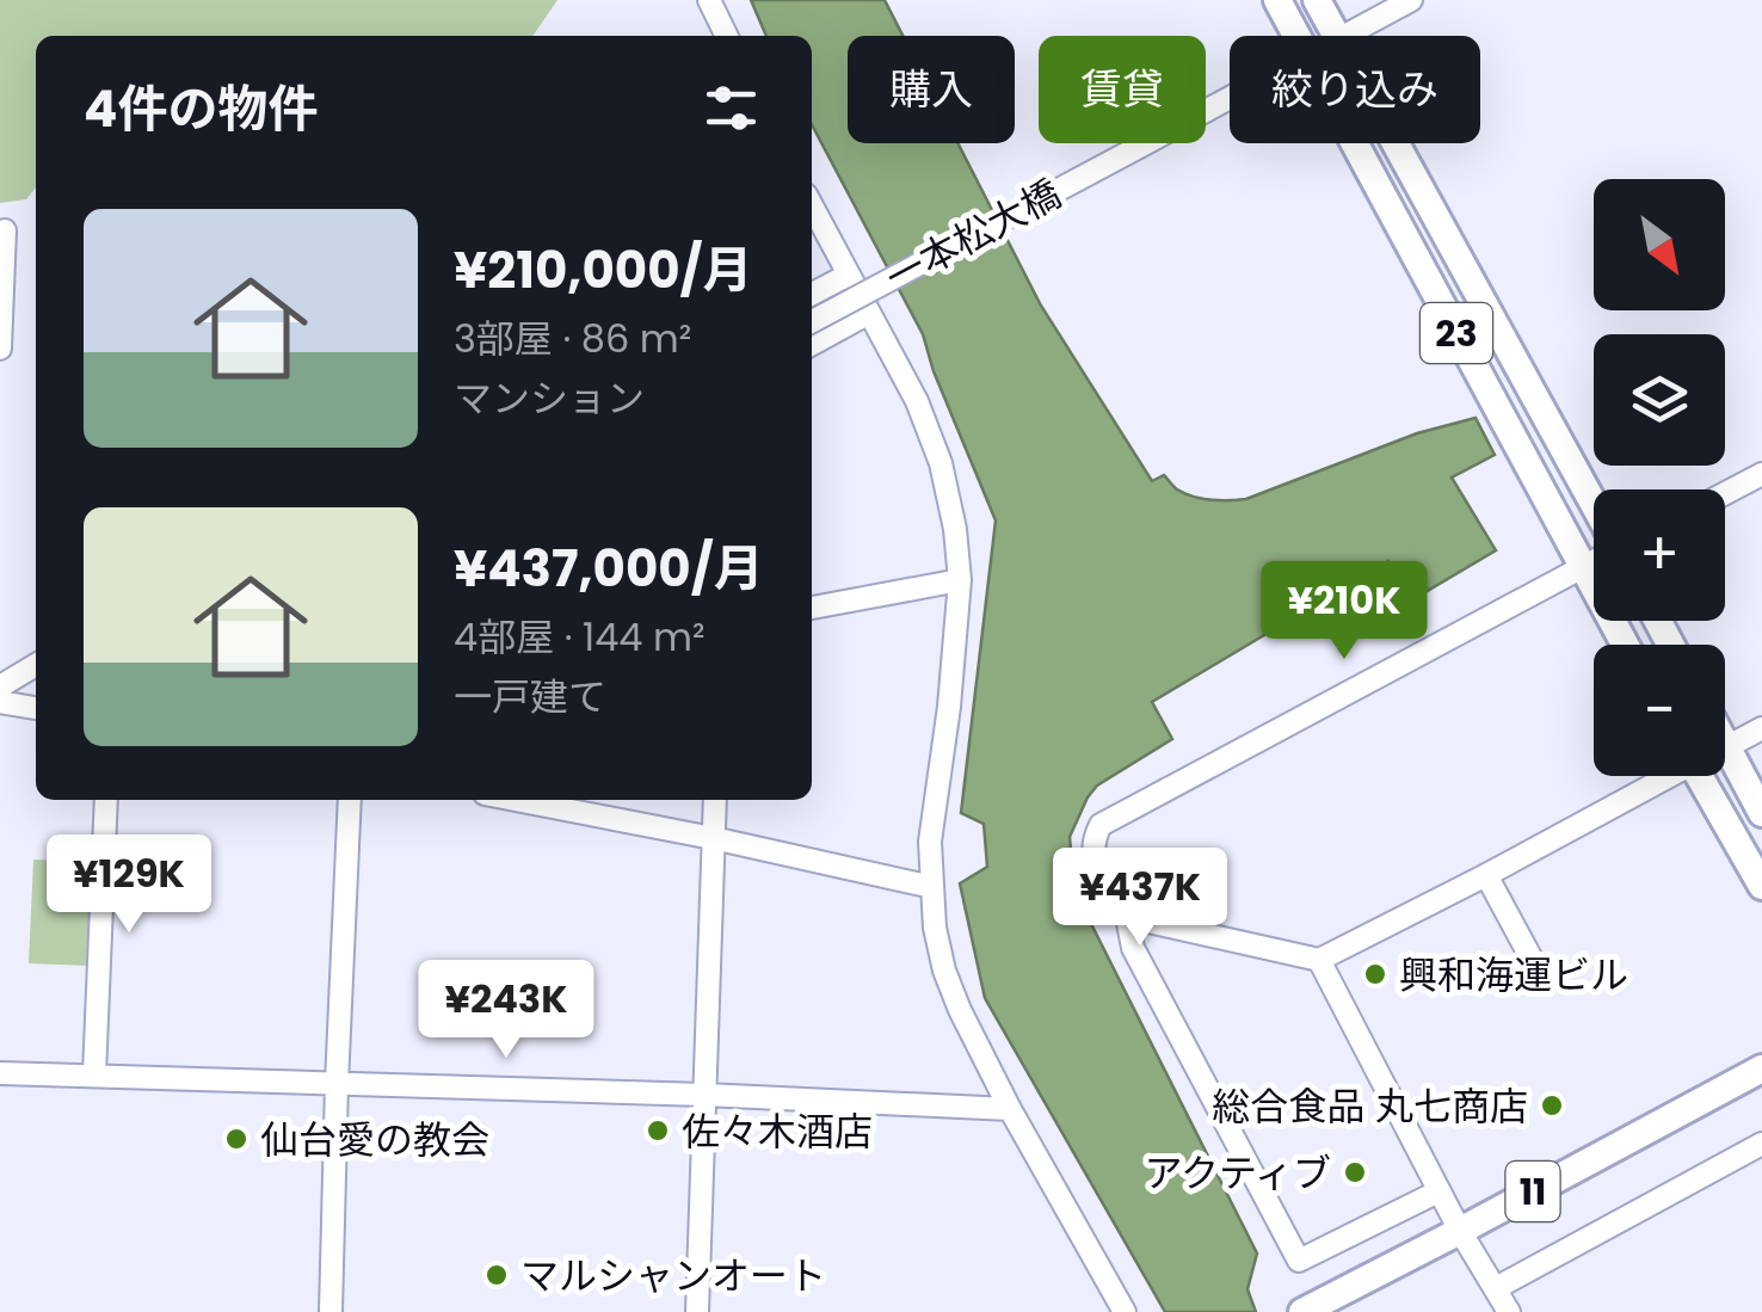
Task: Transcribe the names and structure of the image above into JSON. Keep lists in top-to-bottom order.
{
  "streets": {
    "main road": ["23", "11"],
    "street": ["一本松大橋"]
  },
  "places": [
    "興和海運ビル",
    "総合食品 丸七商店",
    "佐々木酒店",
    "仙台愛の教会",
    "アクティブ",
    "マルシャンオート"
  ],
  "north": "bottom right",
  "page": {
    "chip": ["購入", "賃貸", "絞り込み"],
    "heading": "4件の物件",
    "map_buttons": ["+", "−"],
    "list": [
      {
        "name": "¥210,000/月",
        "note": "3部屋 · 86 m² · マンション"
      },
      {
        "name": "¥437,000/月",
        "note": "4部屋 · 144 m² · 一戸建て"
      }
    ],
    "price": [
      "¥210K",
      "¥129K",
      "¥437K",
      "¥243K"
    ]
  }
}
